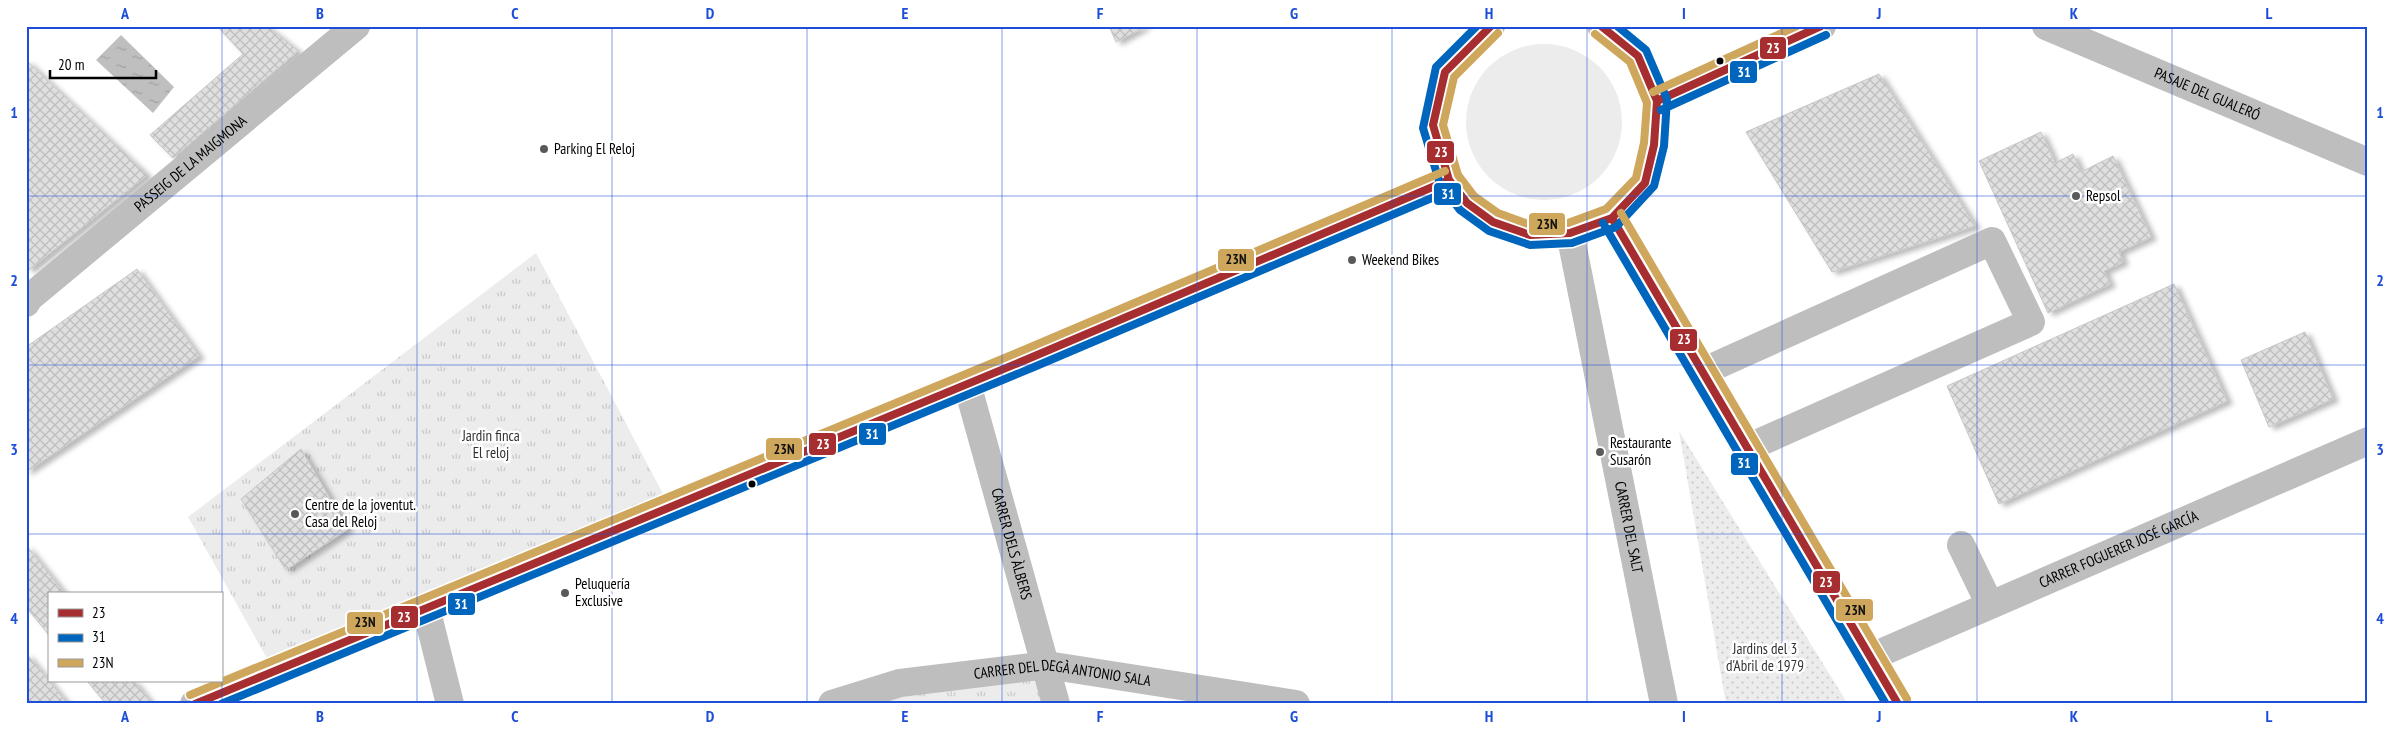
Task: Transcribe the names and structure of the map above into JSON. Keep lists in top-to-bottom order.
{
  "streets": {
    "street": [
      "PASAJE DEL GUALERÓ",
      "PASSEIG DE LA MAIGMONA",
      "CARRER DEL SALT",
      "CARRER DELS ÀLBERS",
      "CARRER FOGUERER JOSÉ GARCÍA",
      "CARRER DEL DEGÀ ANTONIO SALA"
    ]
  },
  "crossings": [
    ["CARRER DELS ÀLBERS", "CARRER DEL DEGÀ ANTONIO SALA"]
  ],
  "parks": ["Jardin finca El reloj", "Jardins del 3 d'Abril de 1979"],
  "places": [
    "Parking El Reloj",
    "Repsol",
    "Weekend Bikes",
    "Restaurante Susarón",
    "Centre de la joventut. Casa del Reloj",
    "Peluquería Exclusive"
  ],
  "lines": ["transit line 23", "transit line 31", "transit line 23N"],
  "legend": ["23", "31", "23N"],
  "scale_bar": "20 m",
  "grid": {
    "columns": [
      "A",
      "B",
      "C",
      "D",
      "E",
      "F",
      "G",
      "H",
      "I",
      "J",
      "K",
      "L"
    ],
    "rows": [
      "1",
      "2",
      "3",
      "4"
    ]
  }
}
